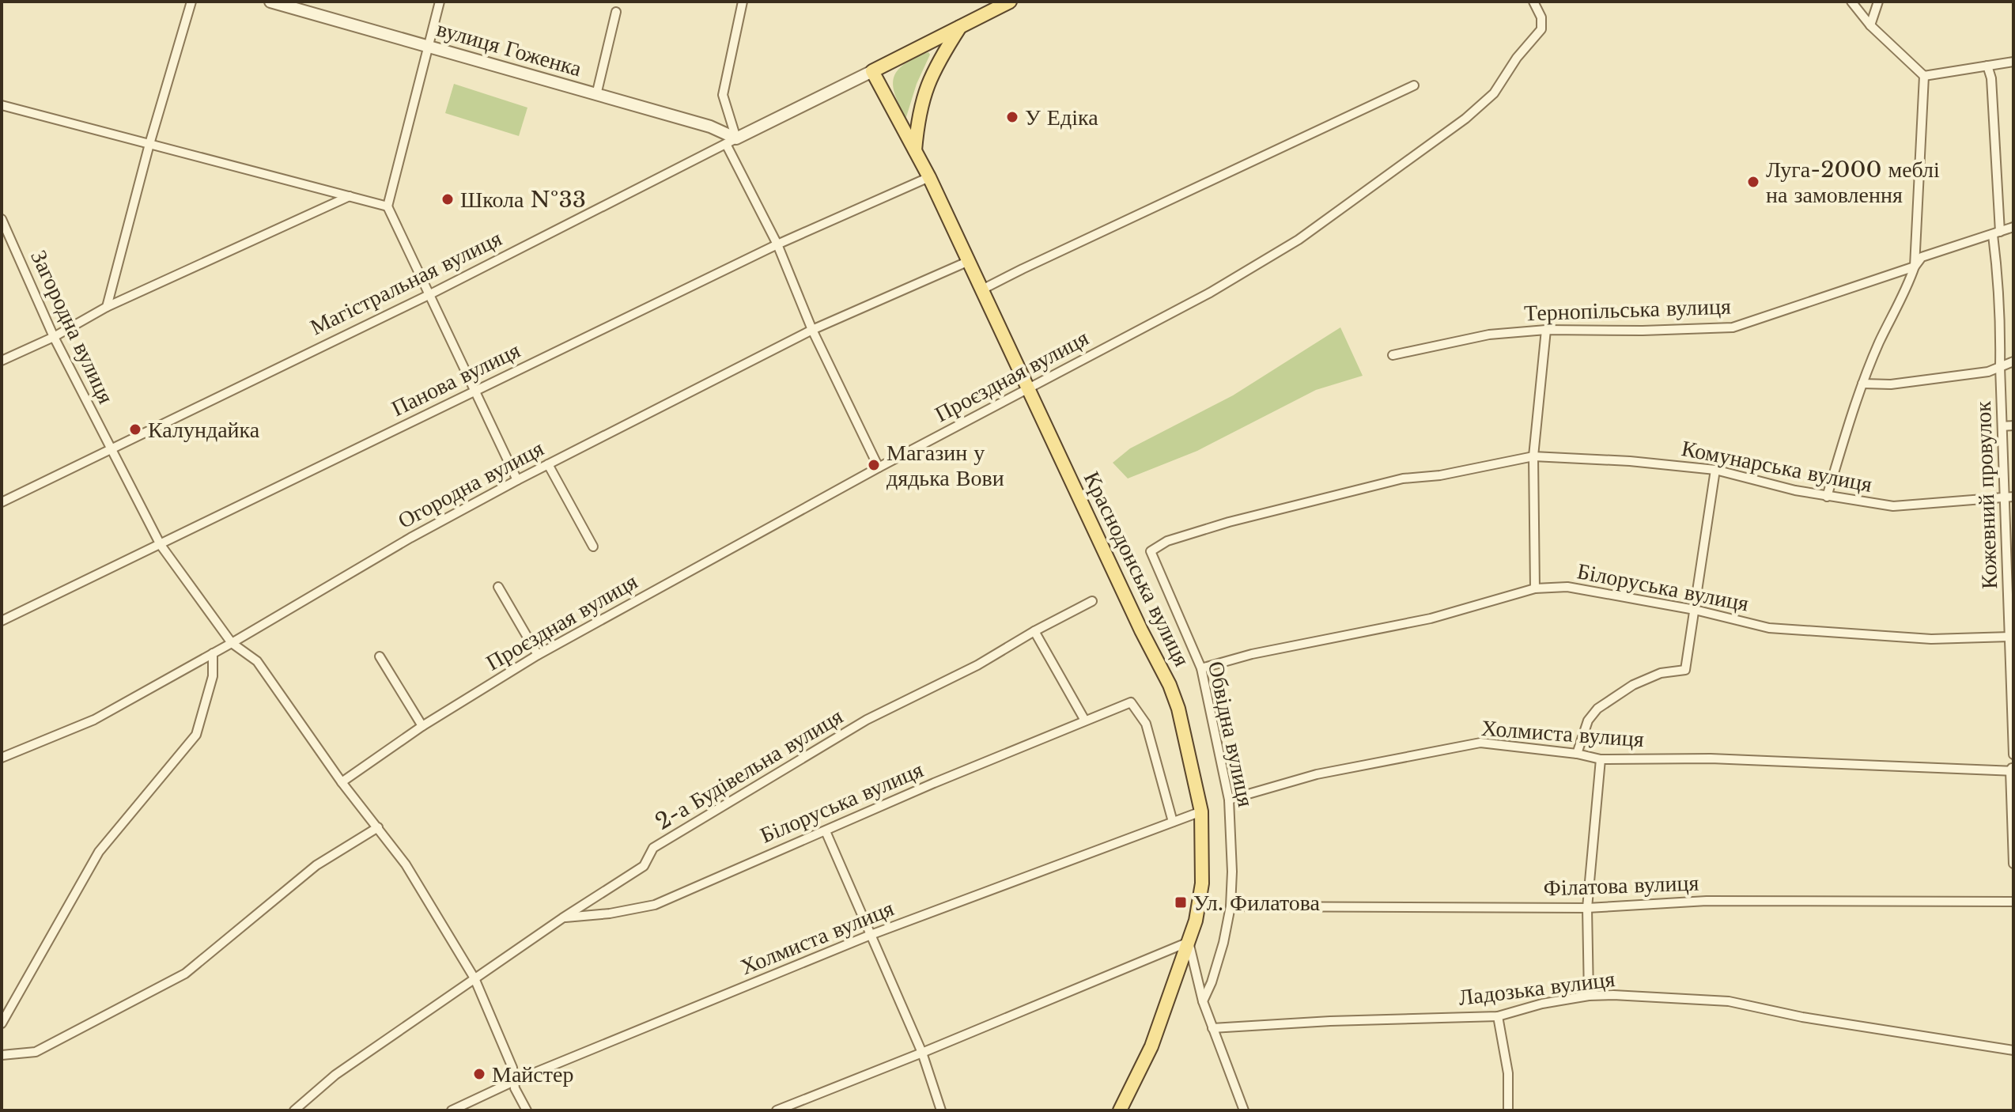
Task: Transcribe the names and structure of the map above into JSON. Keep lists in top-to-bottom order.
{
  "streets": {
    "main road": ["Магістральная вулиця", "Краснодонська вулиця"],
    "street": [
      "вулиця Гоженка",
      "Тернопільська вулиця",
      "Загородна вулиця",
      "Проєздная вулиця",
      "Панова вулиця",
      "Комунарська вулиця",
      "Огородна вулиця",
      "Кожевний провулок",
      "Білоруська вулиця",
      "Холмиста вулиця",
      "Обвідна вулиця",
      "2-а Будівельна вулиця",
      "Філатова вулиця",
      "Ладозька вулиця"
    ]
  },
  "crossings": [
    ["вулиця Гоженка", "Магістральная вулиця"],
    ["Магістральная вулиця", "Загородна вулиця"],
    ["Магістральная вулиця", "Краснодонська вулиця"],
    ["Тернопільська вулиця", "Кожевний провулок"],
    ["Загородна вулиця", "Проєздная вулиця"],
    ["Загородна вулиця", "Панова вулиця"],
    ["Загородна вулиця", "Огородна вулиця"],
    ["Загородна вулиця", "Холмиста вулиця"],
    ["Загородна вулиця", "2-а Будівельна вулиця"],
    ["Проєздная вулиця", "Краснодонська вулиця"],
    ["Панова вулиця", "Краснодонська вулиця"],
    ["Комунарська вулиця", "Кожевний провулок"],
    ["Комунарська вулиця", "Обвідна вулиця"],
    ["Огородна вулиця", "Краснодонська вулиця"],
    ["Кожевний провулок", "Білоруська вулиця"],
    ["Краснодонська вулиця", "Холмиста вулиця"],
    ["Білоруська вулиця", "Холмиста вулиця"],
    ["Білоруська вулиця", "Обвідна вулиця"],
    ["Білоруська вулиця", "2-а Будівельна вулиця"],
    ["Холмиста вулиця", "Обвідна вулиця"],
    ["Обвідна вулиця", "Філатова вулиця"]
  ],
  "places": {
    "other": [
      "У Едіка",
      "Луга-2000 меблі на замовлення",
      "Школа №33",
      "Калундайка",
      "Магазин у дядька Вови",
      "Майстер"
    ],
    "transit": ["Ул. Филатова"]
  }
}
